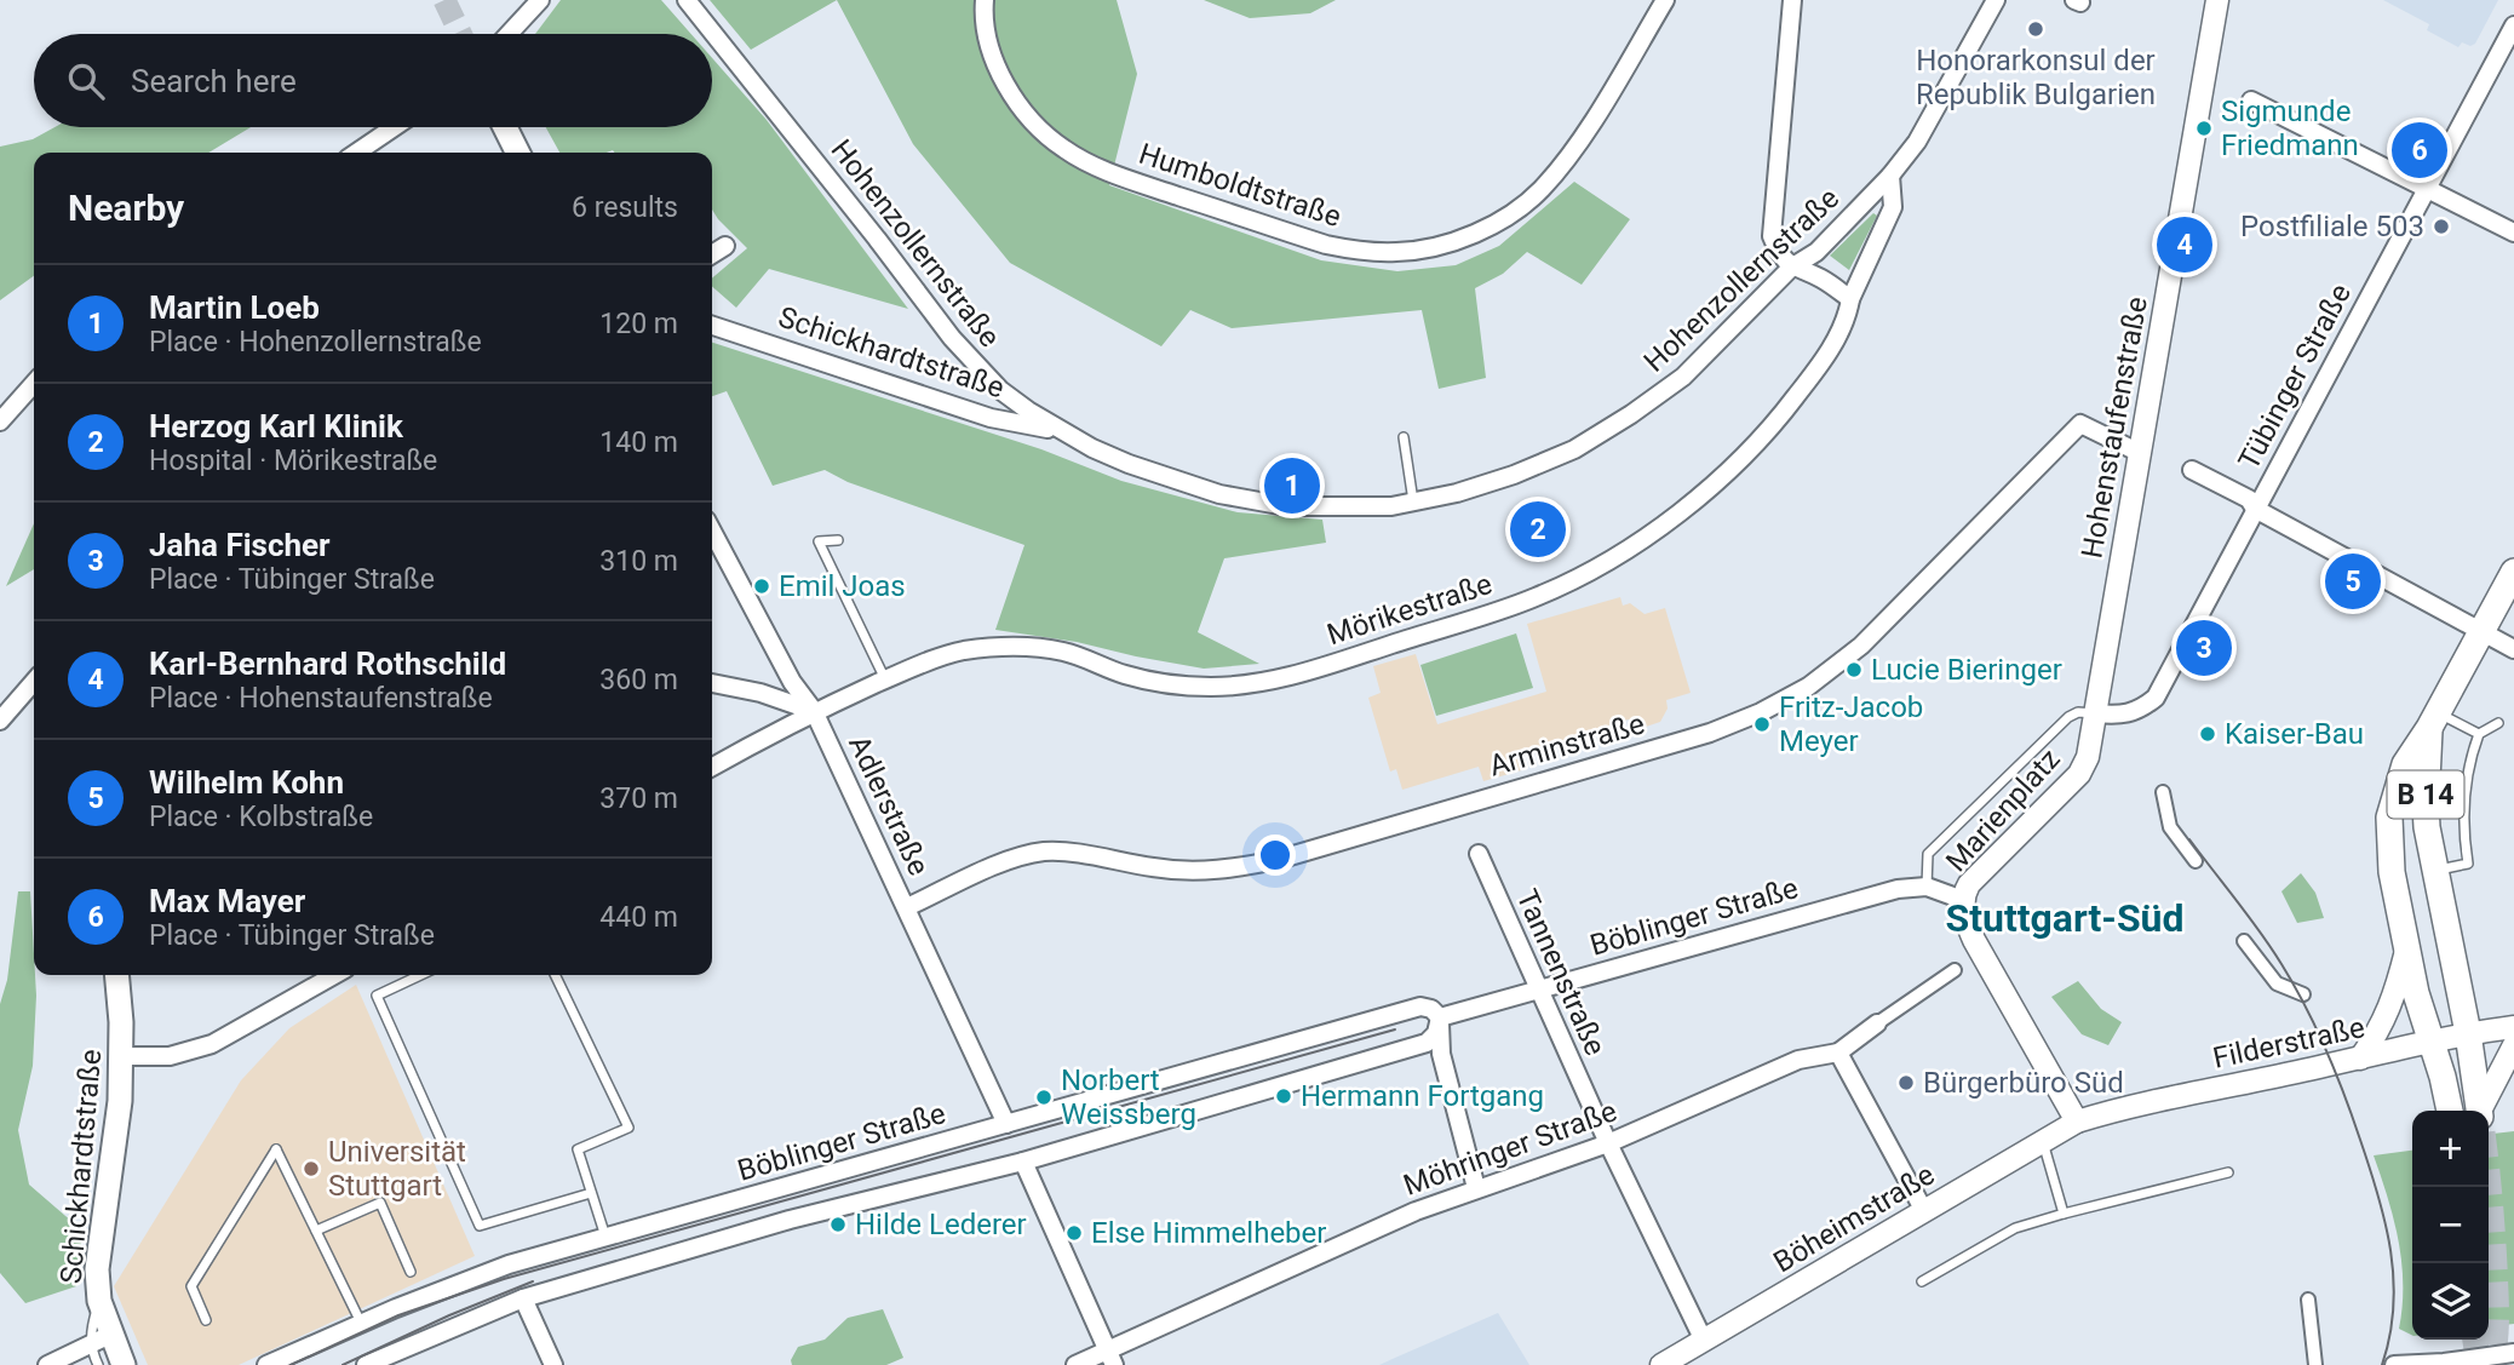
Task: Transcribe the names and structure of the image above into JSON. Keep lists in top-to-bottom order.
{
  "streets": {
    "main road": ["Schickhardtstraße", "B 14"],
    "street": [
      "Humboldtstraße",
      "Hohenzollernstraße",
      "Tübinger Straße",
      "Hohenstaufenstraße",
      "Mörikestraße",
      "Arminstraße",
      "Adlerstraße",
      "Marienplatz",
      "Böblinger Straße",
      "Tannenstraße",
      "Filderstraße",
      "Möhringer Straße",
      "Böheimstraße"
    ]
  },
  "crossings": [
    ["Hohenzollernstraße", "Schickhardtstraße"],
    ["Hohenzollernstraße", "Mörikestraße"],
    ["Tübinger Straße", "Hohenstaufenstraße"],
    ["Tübinger Straße", "Marienplatz"],
    ["Hohenstaufenstraße", "Arminstraße"],
    ["Hohenstaufenstraße", "Marienplatz"],
    ["Mörikestraße", "Adlerstraße"],
    ["Arminstraße", "Adlerstraße"],
    ["B 14", "Filderstraße"],
    ["Adlerstraße", "Böblinger Straße"],
    ["Marienplatz", "Böblinger Straße"],
    ["Marienplatz", "Filderstraße"],
    ["Marienplatz", "Böheimstraße"],
    ["Böblinger Straße", "Tannenstraße"],
    ["Tannenstraße", "Möhringer Straße"],
    ["Tannenstraße", "Böheimstraße"],
    ["Filderstraße", "Böheimstraße"]
  ],
  "districts": ["Stuttgart-Süd"],
  "places": [
    "Honorarkonsul der Republik Bulgarien",
    "Sigmunde Friedmann",
    "Postfiliale 503",
    "Emil Joas",
    "Lucie Bieringer",
    "Fritz-Jacob Meyer",
    "Kaiser-Bau",
    "Bürgerbüro Süd",
    "Hermann Fortgang",
    "Norbert Weissberg",
    "Universität Stuttgart",
    "Hilde Lederer",
    "Else Himmelheber"
  ],
  "page": {
    "search": "Search here",
    "pins": [
      "6",
      "4",
      "1",
      "2",
      "5",
      "3"
    ],
    "heading": ["Nearby", "6 results"],
    "list": [
      {
        "mark": "1",
        "name": "Martin Loeb",
        "note": "Place · Hohenzollernstraße",
        "value": "120 m"
      },
      {
        "mark": "2",
        "name": "Herzog Karl Klinik",
        "note": "Hospital · Mörikestraße",
        "value": "140 m"
      },
      {
        "mark": "3",
        "name": "Jaha Fischer",
        "note": "Place · Tübinger Straße",
        "value": "310 m"
      },
      {
        "mark": "4",
        "name": "Karl-Bernhard Rothschild",
        "note": "Place · Hohenstaufenstraße",
        "value": "360 m"
      },
      {
        "mark": "5",
        "name": "Wilhelm Kohn",
        "note": "Place · Kolbstraße",
        "value": "370 m"
      },
      {
        "mark": "6",
        "name": "Max Mayer",
        "note": "Place · Tübinger Straße",
        "value": "440 m"
      }
    ],
    "map_buttons": ["+", "−"]
  }
}
